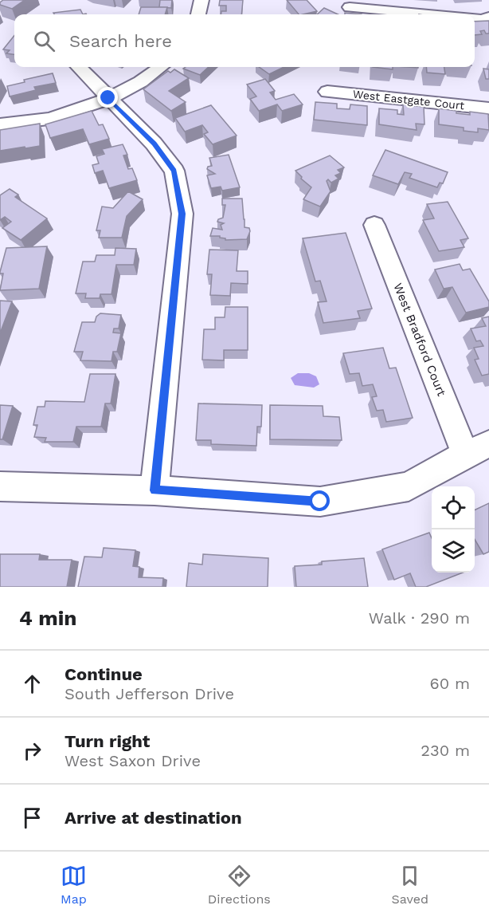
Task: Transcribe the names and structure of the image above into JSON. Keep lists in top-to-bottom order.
{
  "streets": {
    "street": ["West Eastgate Court", "West Bradford Court"]
  },
  "page": {
    "search": "Search here",
    "heading": ["4 min", "Walk · 290 m"],
    "list": [
      ["Continue", "South Jefferson Drive", "60 m"],
      ["Turn right", "West Saxon Drive", "230 m"],
      "Arrive at destination"
    ],
    "nav": ["Map", "Directions", "Saved"]
  }
}
